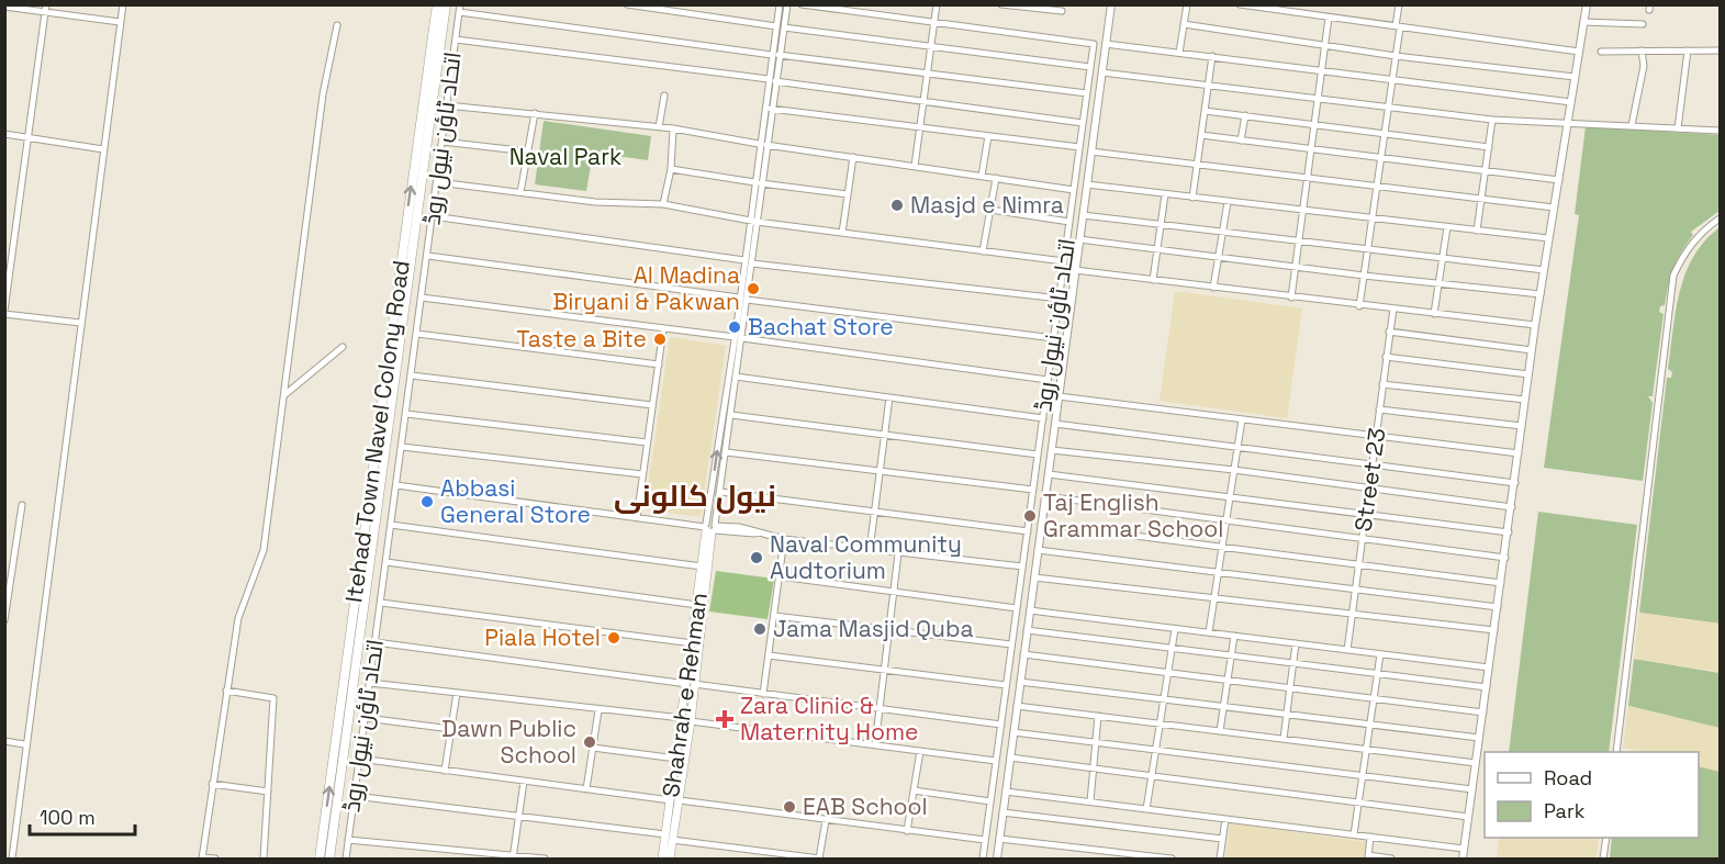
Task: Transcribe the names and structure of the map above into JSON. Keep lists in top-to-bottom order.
{
  "streets": {
    "main road": ["Itehad Town Navel Colony Road", "Shahrah e Rehman"],
    "street": ["اتحاد ٹاؤن نیول روڈ", "Street 23"]
  },
  "districts": ["نیول کالونی"],
  "parks": ["Naval Park"],
  "places": {
    "other": [
      "Masjd e Nimra",
      "Al Madina Biryani & Pakwan",
      "Bachat Store",
      "Taste a Bite",
      "Abbasi General Store",
      "Taj English Grammar School",
      "Naval Community Audtorium",
      "Jama Masjid Quba",
      "Piala Hotel",
      "Dawn Public School",
      "EAB School"
    ],
    "health": ["Zara Clinic & Maternity Home"]
  },
  "legend": ["Road", "Park"],
  "scale_bar": "100 m"
}
